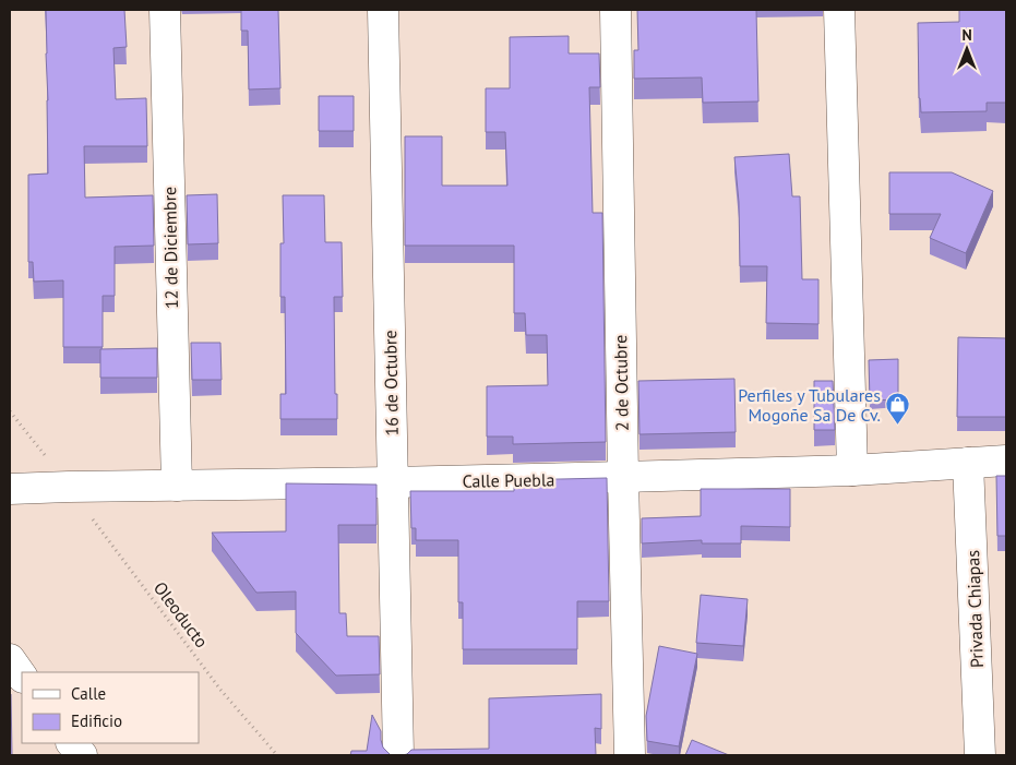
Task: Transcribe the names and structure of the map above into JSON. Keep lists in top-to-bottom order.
{
  "streets": {
    "street": [
      "12 de Diciembre",
      "16 de Octubre",
      "2 de Octubre",
      "Calle Puebla",
      "Privada Chiapas"
    ],
    "path": ["Oleoducto"]
  },
  "crossings": [
    ["12 de Diciembre", "Calle Puebla"],
    ["16 de Octubre", "Calle Puebla"],
    ["2 de Octubre", "Calle Puebla"],
    ["Calle Puebla", "Privada Chiapas"],
    ["Calle Puebla", "Oleoducto"]
  ],
  "places": {
    "shop": ["Perfiles y Tubulares Mogoñe Sa De Cv."]
  },
  "legend": ["Calle", "Edificio"],
  "north": "top"
}
